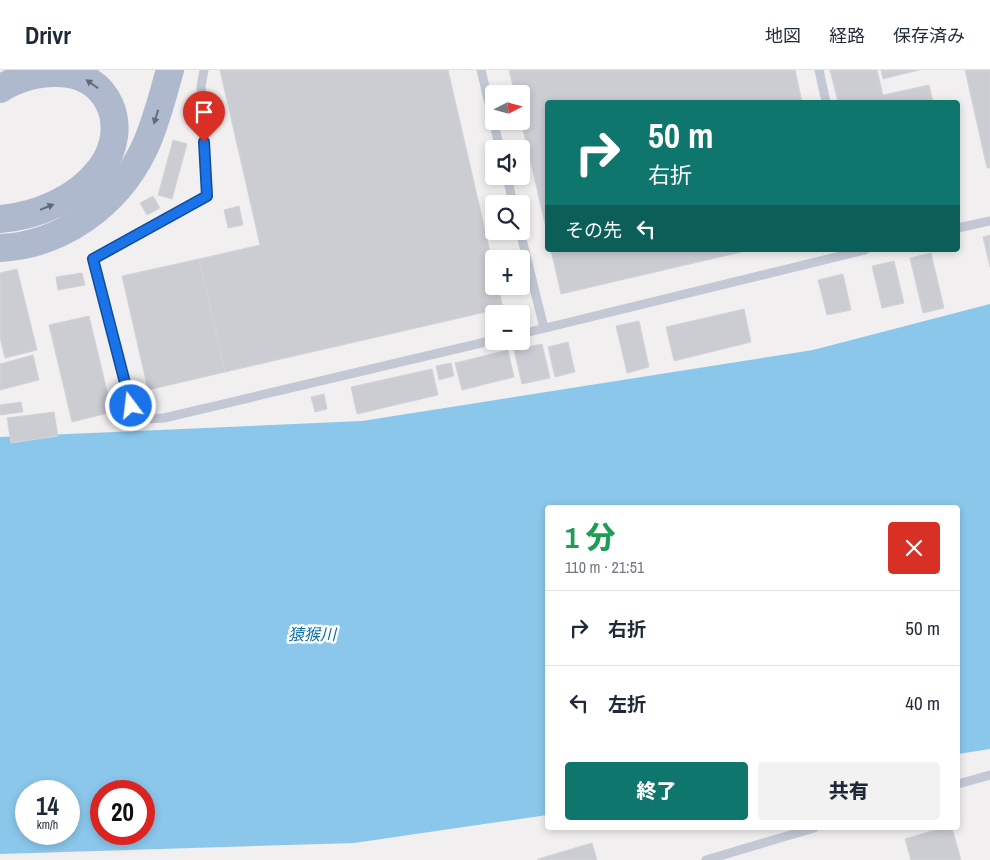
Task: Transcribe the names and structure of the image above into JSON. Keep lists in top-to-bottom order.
{
  "water": ["猿猴川"],
  "north": "right",
  "page": {
    "header": "Drivr",
    "nav": ["地図", "経路", "保存済み"],
    "map_buttons": ["+", "−"],
    "turn": ["50 m", "右折"],
    "then": "その先",
    "heading": ["1 分", "110 m · 21:51"],
    "list": [
      {
        "name": "右折",
        "value": "50 m"
      },
      {
        "name": "左折",
        "value": "40 m"
      }
    ],
    "buttons": ["終了", "共有"],
    "speed": "14 km/h",
    "limit": "20"
  }
}
